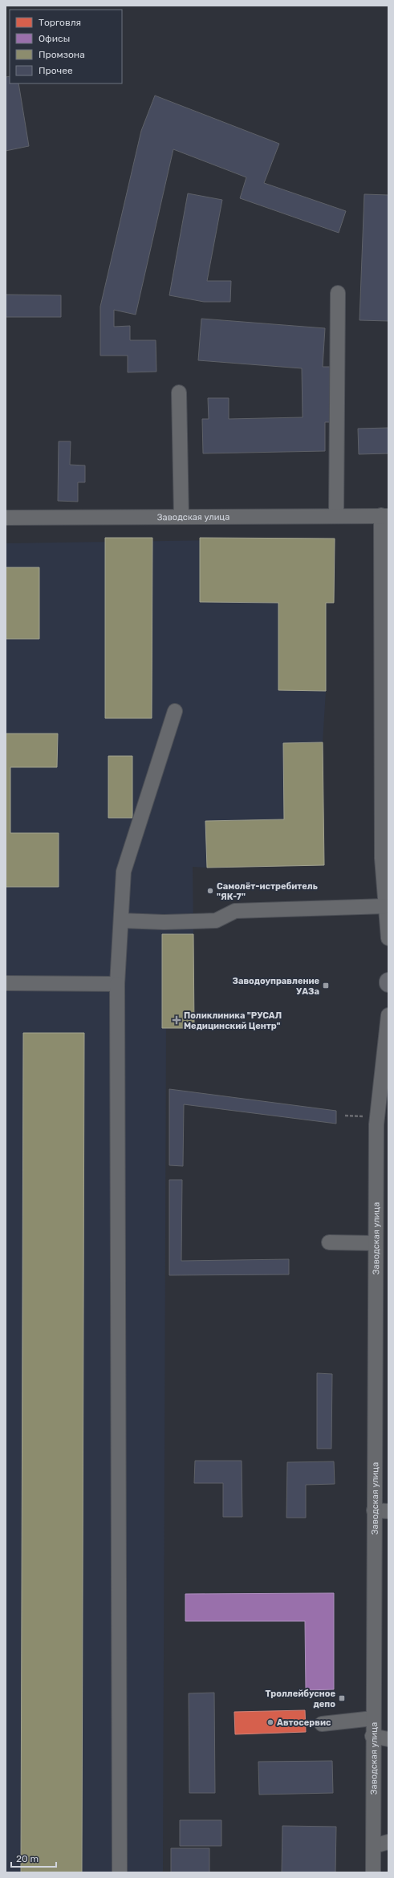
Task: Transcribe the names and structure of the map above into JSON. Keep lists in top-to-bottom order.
{
  "streets": {
    "street": ["Заводская улица"]
  },
  "places": {
    "other": ["Самолёт-истребитель \"ЯК-7\"", "Автосервис"],
    "transit": ["Заводоуправление УАЗа", "Троллейбусное депо"],
    "health": ["Поликлиника \"РУСАЛ Медицинский Центр\""]
  },
  "legend": [
    "Торговля",
    "Офисы",
    "Промзона",
    "Прочее"
  ],
  "scale_bar": "20 m"
}
